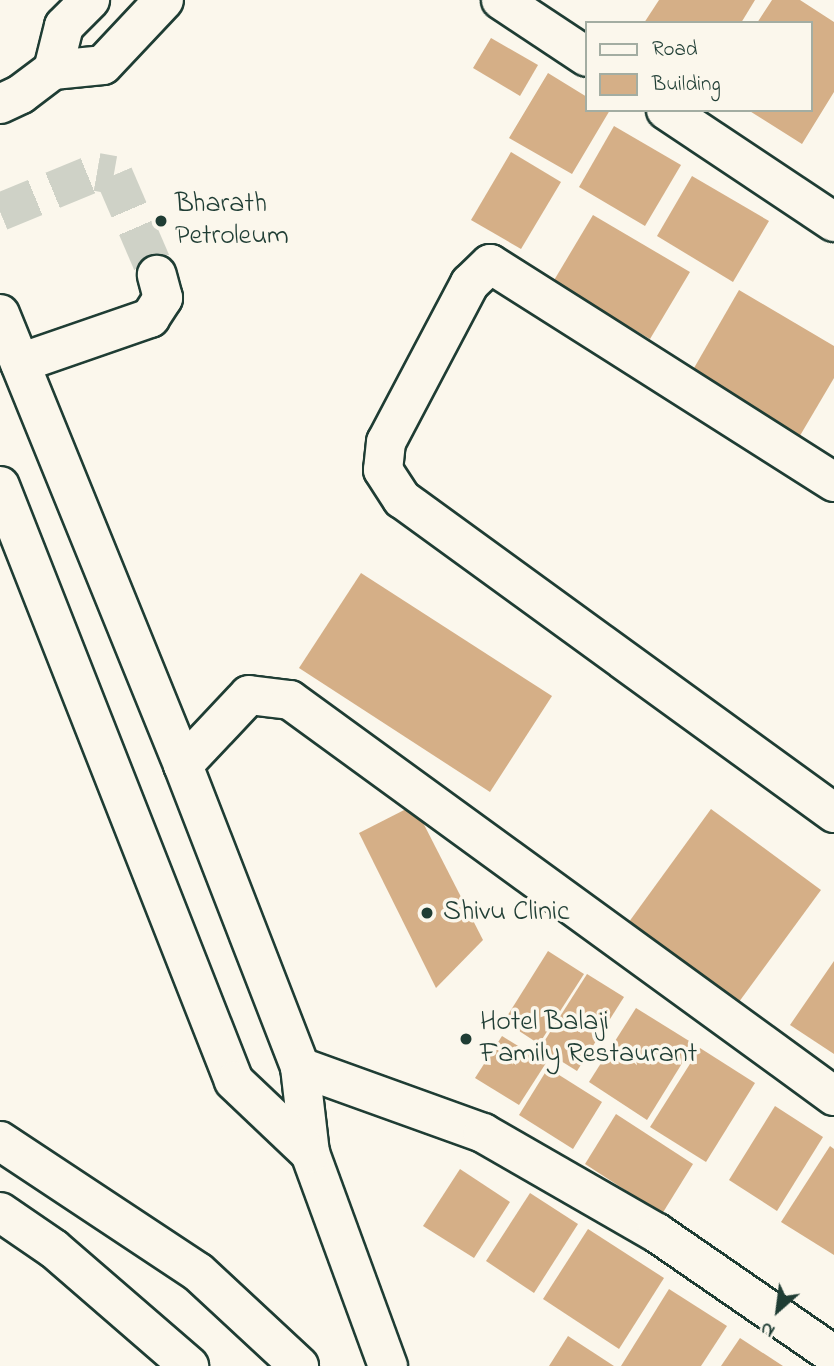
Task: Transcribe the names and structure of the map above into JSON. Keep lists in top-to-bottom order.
{
  "places": ["Bharath Petroleum", "Shivu Clinic", "Hotel Balaji Family Restaurant"],
  "legend": ["Road", "Building"],
  "north": "bottom left"
}
